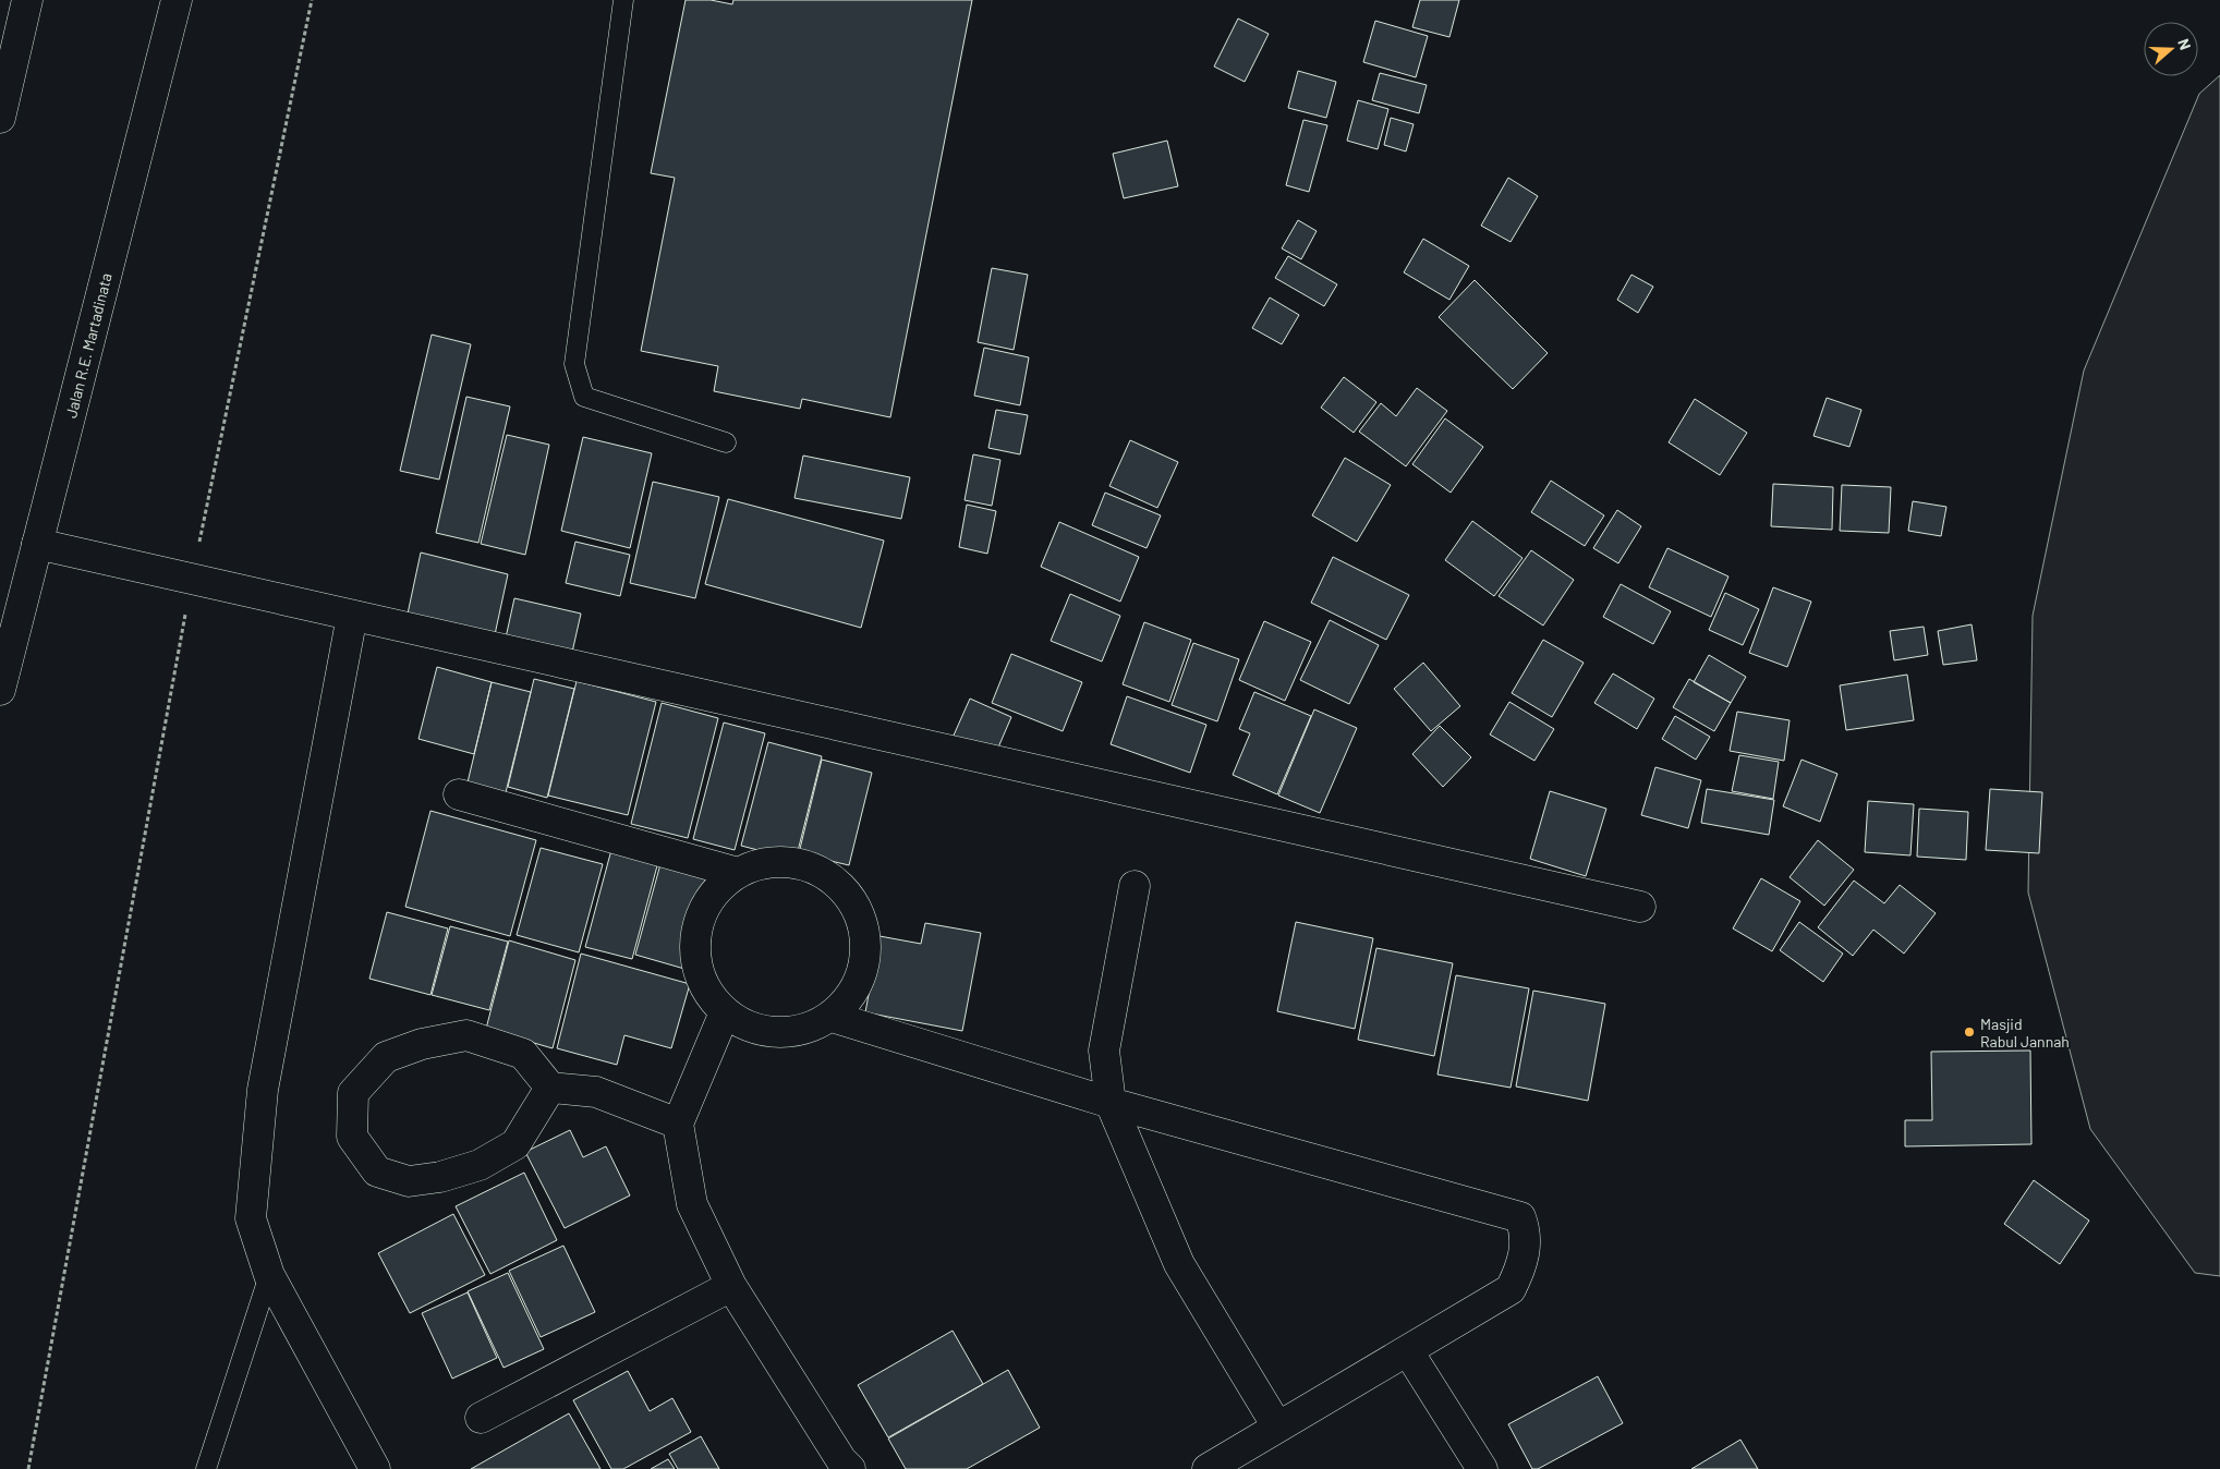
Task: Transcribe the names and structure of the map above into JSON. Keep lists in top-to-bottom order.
{
  "streets": {
    "main road": ["Jalan R.E. Martadinata"]
  },
  "places": ["Masjid Rabul Jannah"],
  "north": "right"
}
